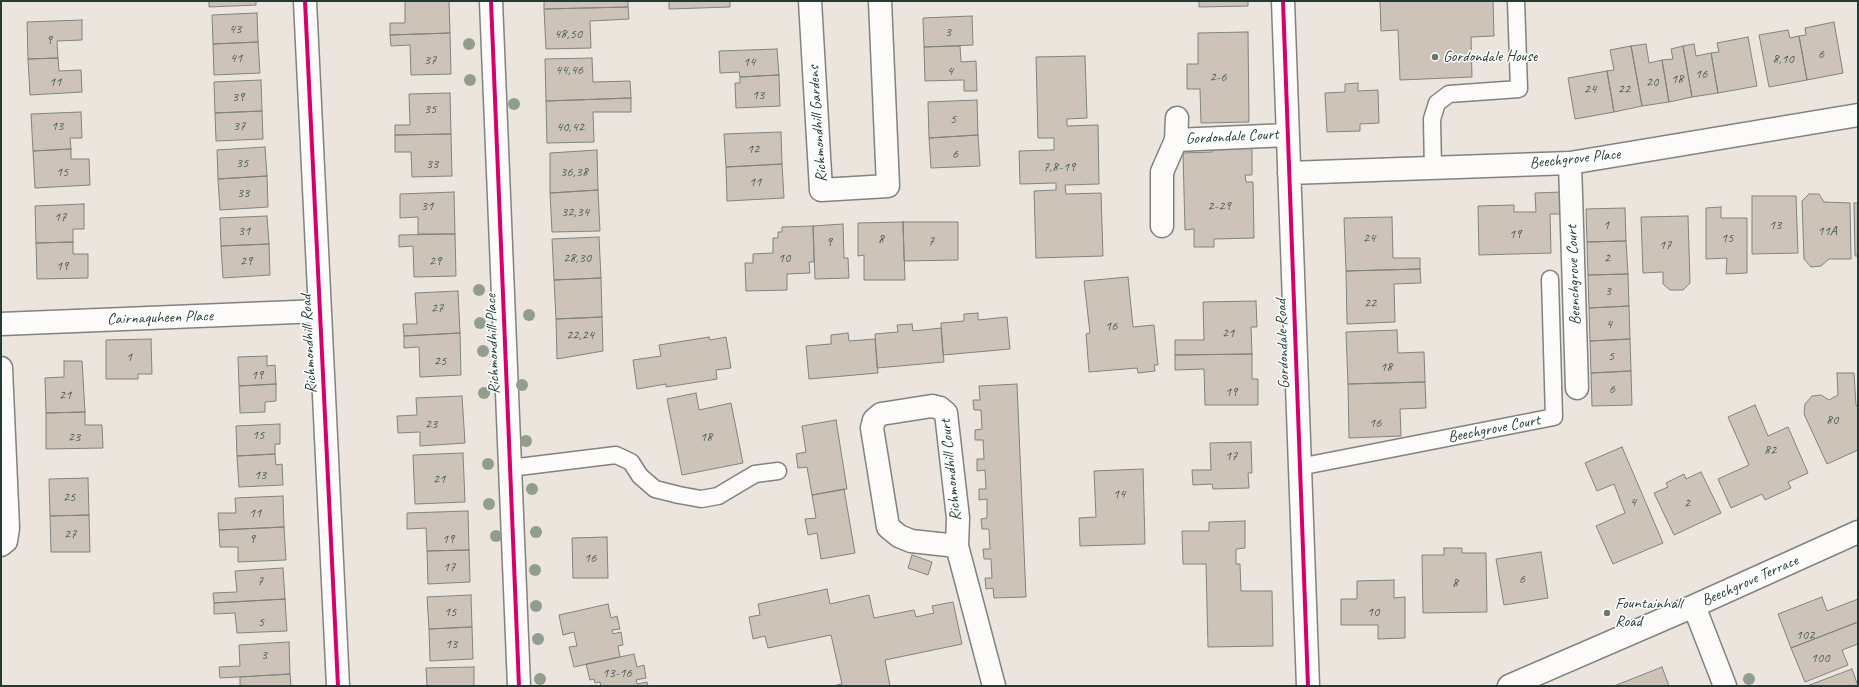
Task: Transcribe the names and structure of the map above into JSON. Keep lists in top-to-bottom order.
{
  "streets": {
    "street": [
      "Richmondhill Gardens",
      "Gordondale Court",
      "Beechgrove Place",
      "Beenchgrove Court",
      "Cairnaquheen Place",
      "Richmondhill Road",
      "Richmondhill Place",
      "Gordondale Road",
      "Richmondhill Court",
      "Beechgrove Terrace"
    ],
    "lane": ["Beechgrove Court"]
  },
  "crossings": [
    ["Gordondale Court", "Gordondale Road"],
    ["Beechgrove Place", "Beenchgrove Court"],
    ["Beechgrove Place", "Gordondale Road"],
    ["Cairnaquheen Place", "Richmondhill Road"],
    ["Gordondale Road", "Beechgrove Court"]
  ],
  "places": ["Gordondale House", "Fountainhall Road"],
  "house_numbers": [
    "43",
    "3",
    "48,50",
    "9",
    "6",
    "41",
    "8,10",
    "37",
    "14",
    "44,46",
    "4",
    "16",
    "2-6",
    "18",
    "11",
    "20",
    "24",
    "22",
    "13",
    "39",
    "35",
    "5",
    "13",
    "37",
    "40,42",
    "12",
    "6",
    "35",
    "33",
    "7,8-19",
    "15",
    "36,38",
    "11",
    "33",
    "31",
    "2-29",
    "32,34",
    "17",
    "1",
    "13",
    "31",
    "11A",
    "19",
    "24",
    "15",
    "8",
    "7",
    "9",
    "17",
    "28,30",
    "10",
    "2",
    "29",
    "29",
    "19",
    "3",
    "22",
    "27",
    "4",
    "16",
    "21",
    "22,24",
    "5",
    "1",
    "25",
    "18",
    "19",
    "6",
    "19",
    "21",
    "80",
    "16",
    "23",
    "15",
    "23",
    "18",
    "82",
    "17",
    "13",
    "21",
    "14",
    "25",
    "4",
    "2",
    "11",
    "27",
    "9",
    "19",
    "16",
    "17",
    "6",
    "7",
    "8",
    "15",
    "10",
    "5",
    "102",
    "13",
    "3",
    "100",
    "13-16"
  ]
}
